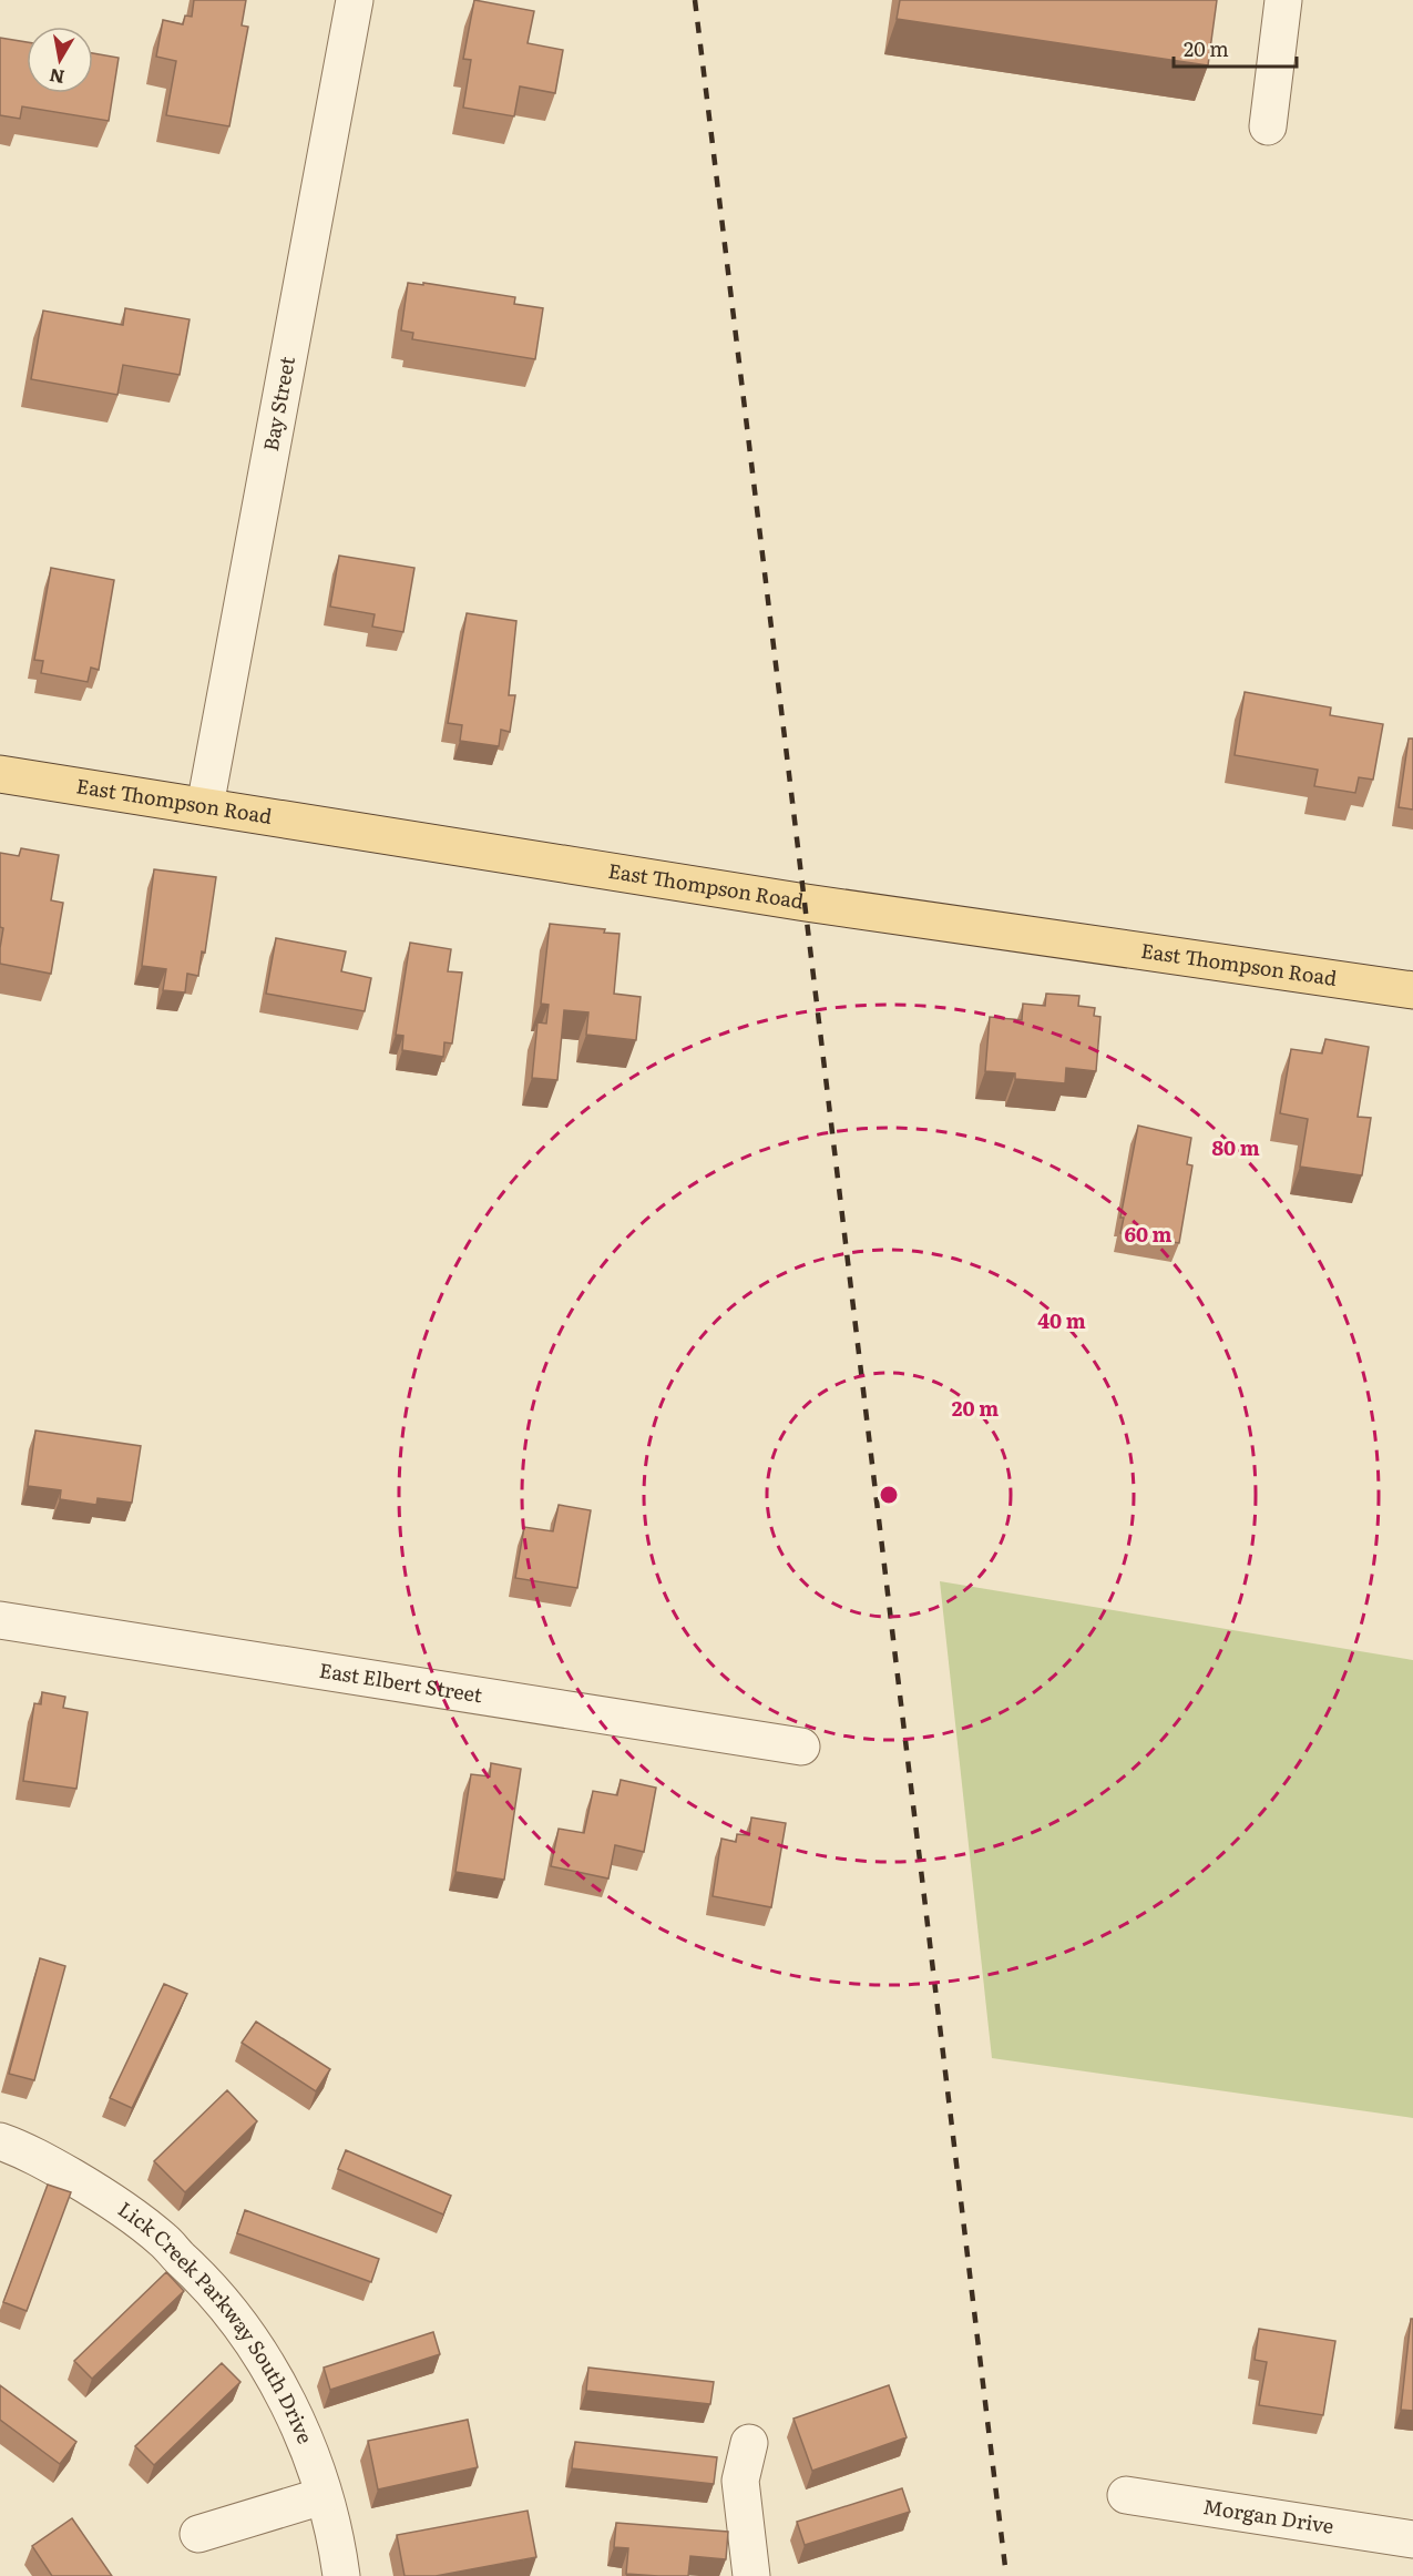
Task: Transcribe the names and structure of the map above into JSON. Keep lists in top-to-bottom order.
{
  "streets": {
    "main road": ["East Thompson Road"],
    "street": [
      "Bay Street",
      "East Elbert Street",
      "Lick Creek Parkway South Drive",
      "Morgan Drive"
    ]
  },
  "crossings": [
    ["Bay Street", "East Thompson Road"]
  ],
  "scale_bar": "20 m",
  "north": "bottom",
  "rings": [
    "80 m",
    "60 m",
    "40 m",
    "20 m"
  ]
}
